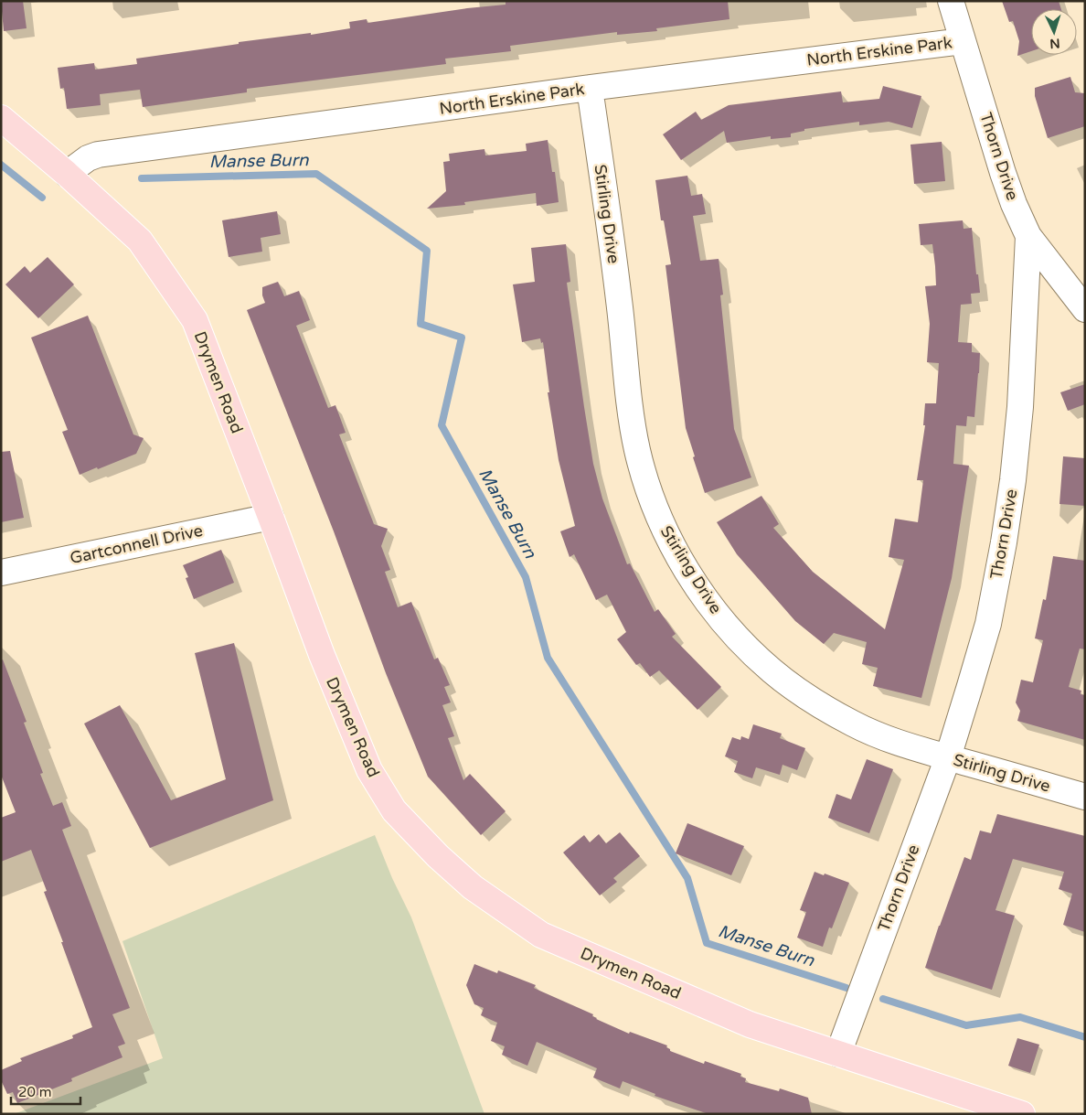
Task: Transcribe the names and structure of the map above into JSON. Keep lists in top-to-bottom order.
{
  "streets": {
    "main road": ["Drymen Road"],
    "street": [
      "North Erskine Park",
      "Thorn Drive",
      "Stirling Drive",
      "Gartconnell Drive"
    ]
  },
  "crossings": [
    ["North Erskine Park", "Thorn Drive"],
    ["North Erskine Park", "Stirling Drive"],
    ["North Erskine Park", "Drymen Road"],
    ["Thorn Drive", "Stirling Drive"],
    ["Thorn Drive", "Drymen Road"],
    ["Drymen Road", "Gartconnell Drive"]
  ],
  "water": ["Manse Burn"],
  "scale_bar": "20 m",
  "north": "bottom"
}
